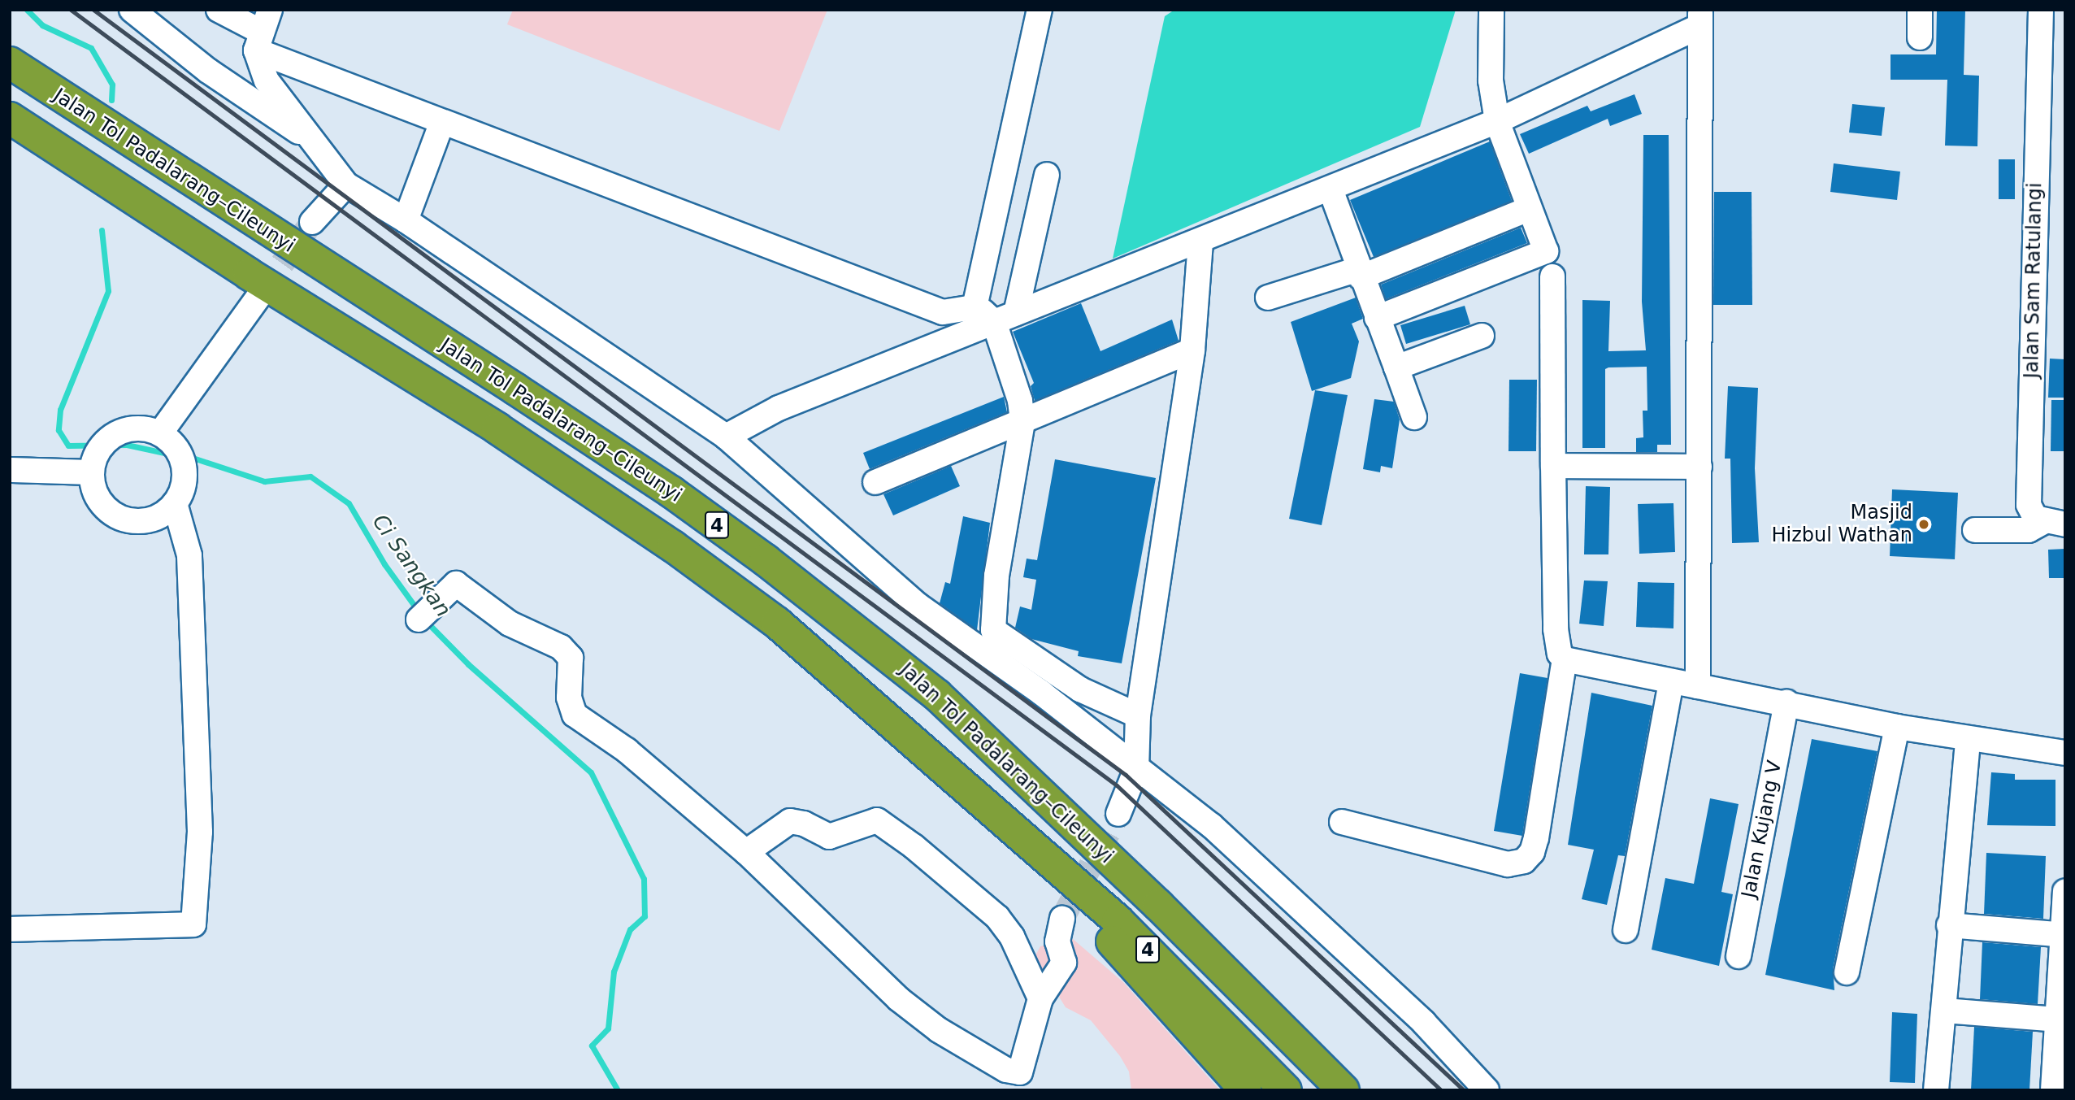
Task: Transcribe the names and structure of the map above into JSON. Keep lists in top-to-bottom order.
{
  "streets": {
    "highway": ["Jalan Tol Padalarang–Cileunyi", "4"],
    "street": ["Jalan Sam Ratulangi", "Jalan Kujang V"]
  },
  "water": ["Ci Sangkan"],
  "places": ["Masjid Hizbul Wathan"]
}
